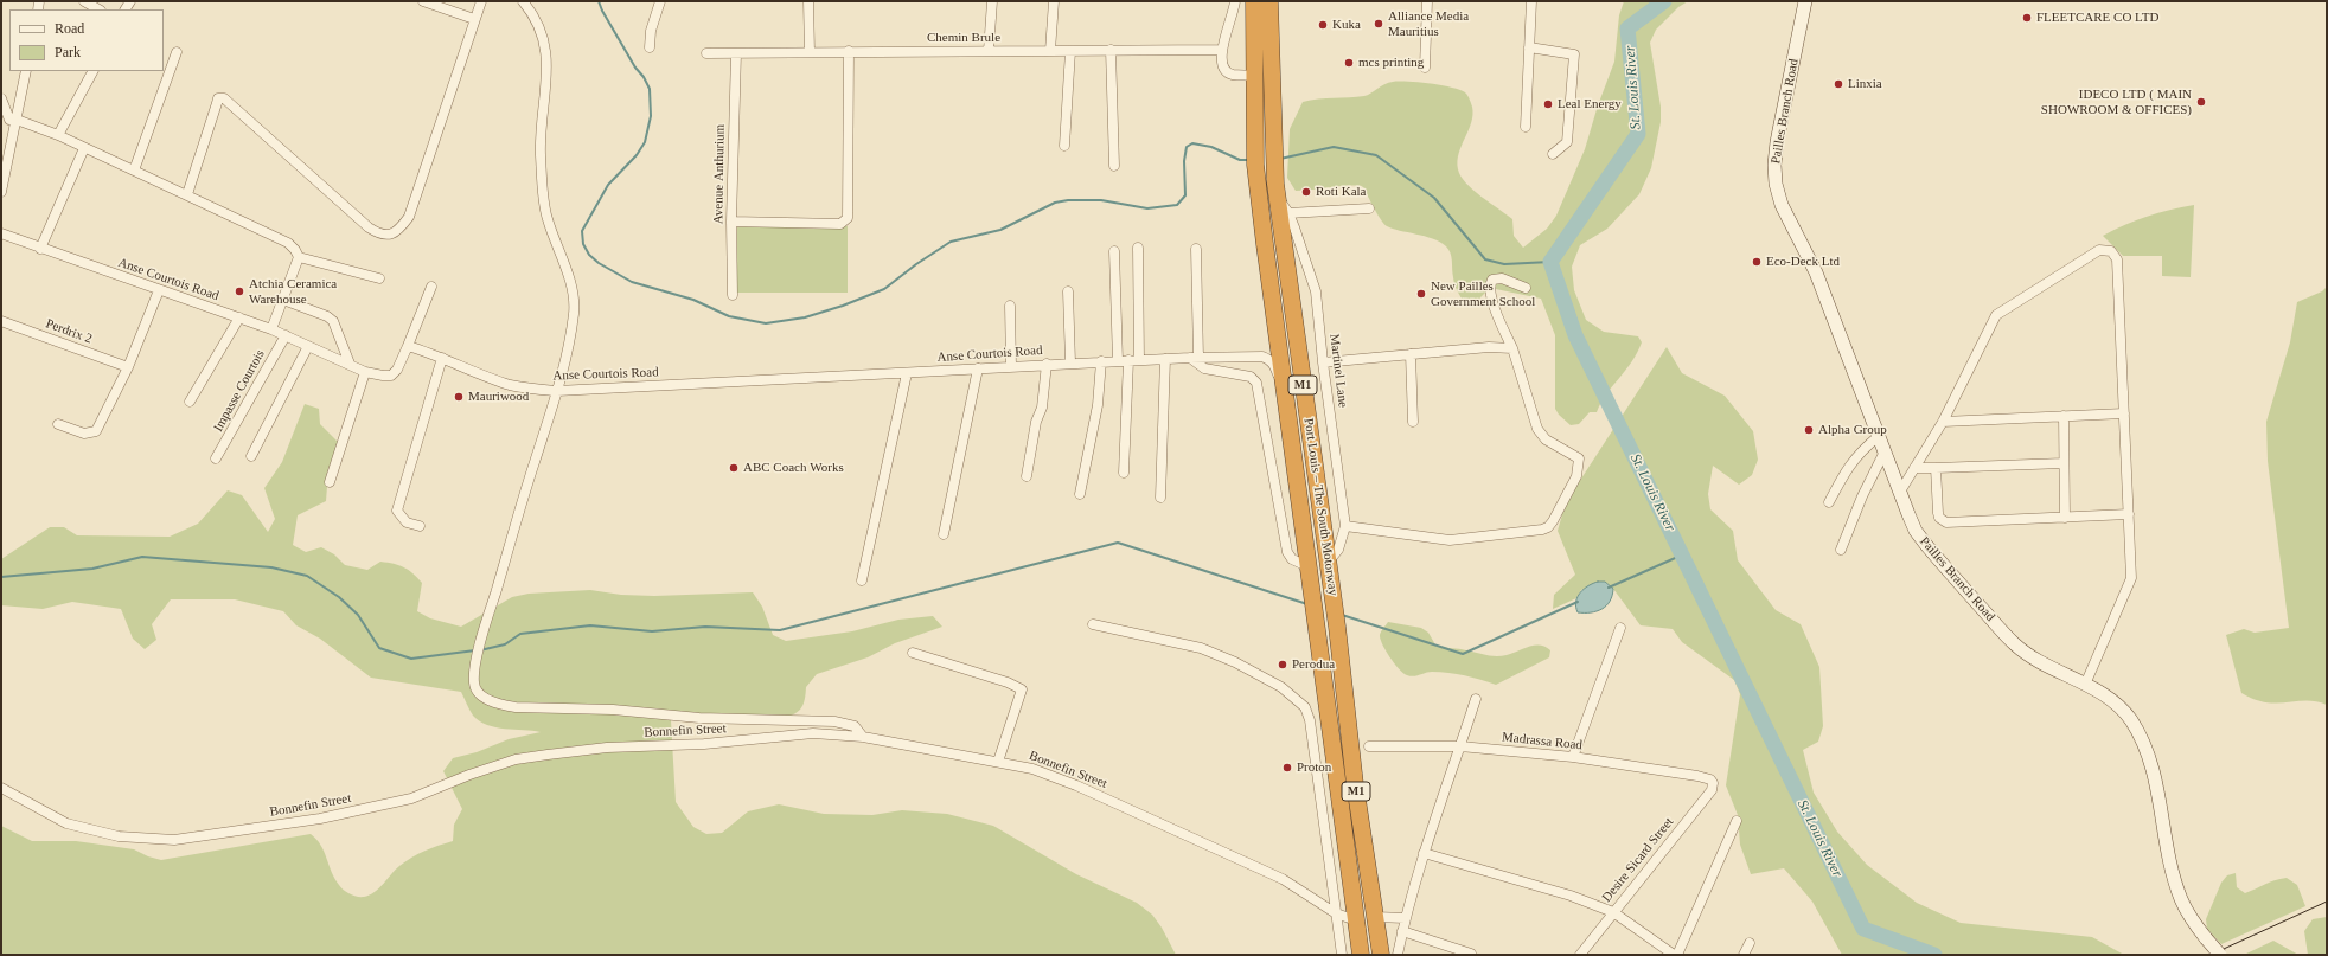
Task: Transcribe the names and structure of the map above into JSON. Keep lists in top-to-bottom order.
{
  "streets": {
    "highway": ["M1", "Port Louis – The South Motorway"],
    "main road": ["Pailles Branch Road"],
    "street": [
      "Chemin Brule",
      "Avenue Anthurium",
      "Anse Courtois Road",
      "Perdrix 2",
      "Martinel Lane",
      "Impasse Courtois",
      "Bonnefin Street",
      "Madrassa Road",
      "Desire Sicard Street"
    ]
  },
  "crossings": [
    ["Chemin Brule", "Avenue Anthurium"],
    ["Anse Courtois Road", "Impasse Courtois"],
    ["Martinel Lane", "Port Louis – The South Motorway"],
    ["Port Louis – The South Motorway", "Bonnefin Street"],
    ["Madrassa Road", "Desire Sicard Street"]
  ],
  "water": ["St. Louis River"],
  "places": [
    "FLEETCARE CO LTD",
    "Alliance Media Mauritius",
    "Kuka",
    "mcs printing",
    "Linxia",
    "IDECO LTD ( MAIN SHOWROOM & OFFICES)",
    "Leal Energy",
    "Roti Kala",
    "Eco-Deck Ltd",
    "Atchia Ceramica Warehouse",
    "New Pailles Government School",
    "Mauriwood",
    "Alpha Group",
    "ABC Coach Works",
    "Perodua",
    "Proton"
  ],
  "legend": ["Road", "Park"]
}
